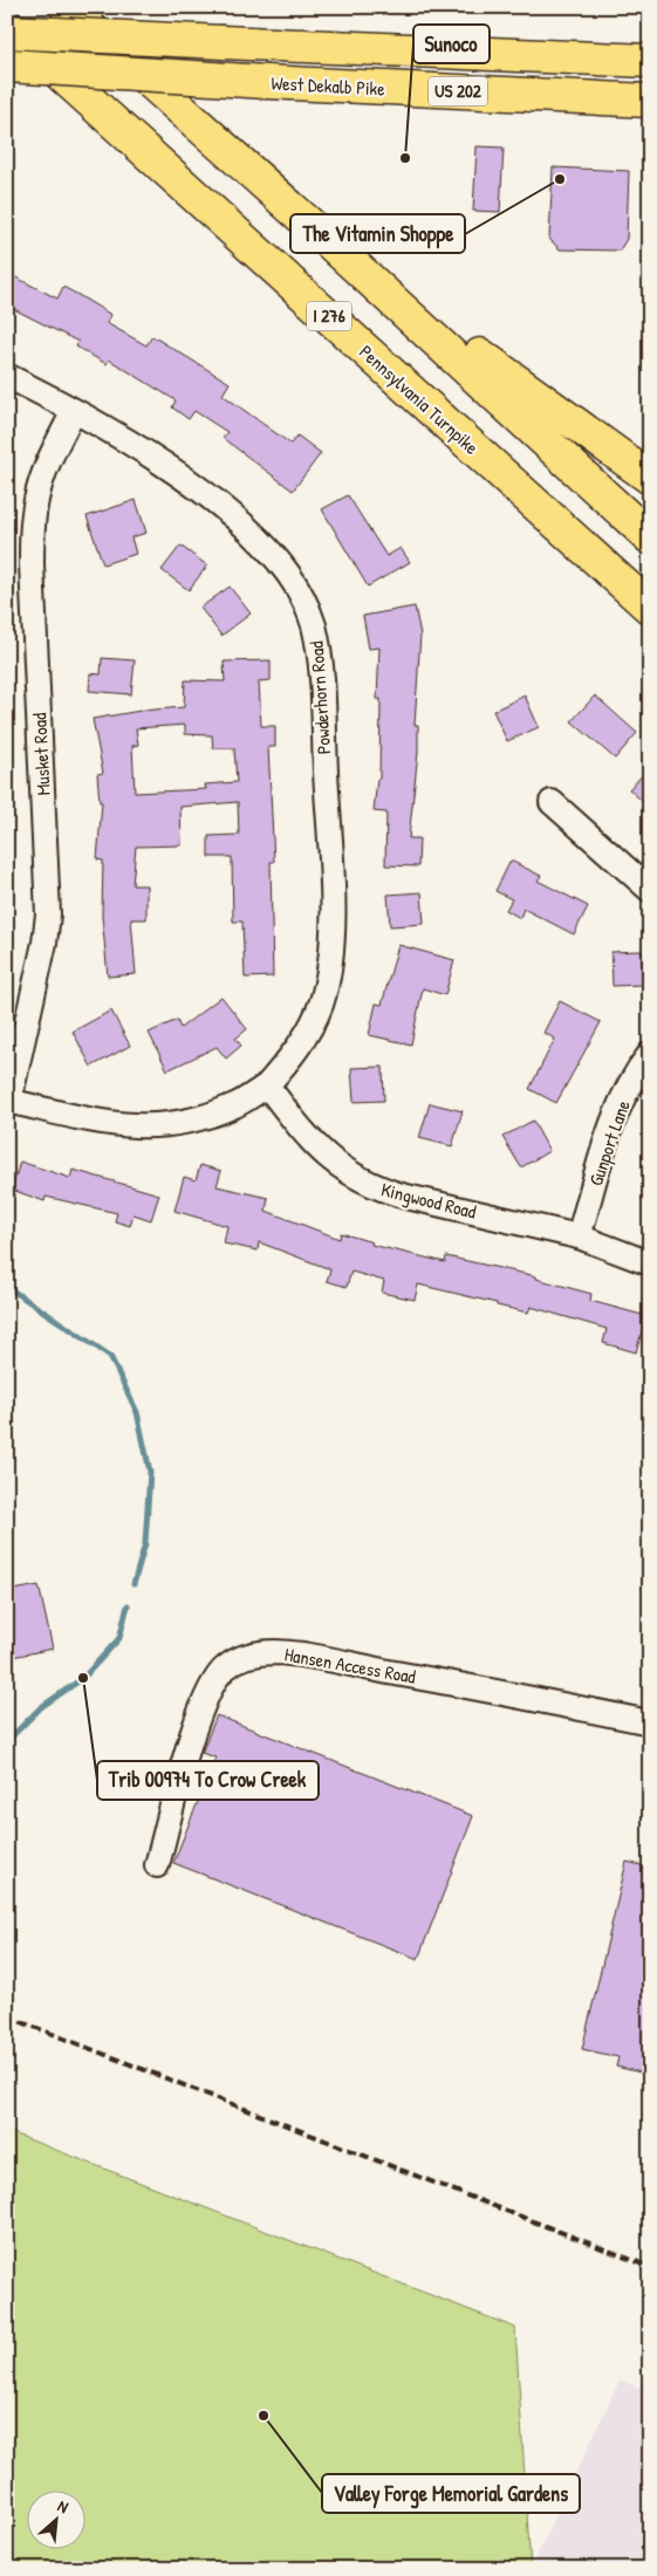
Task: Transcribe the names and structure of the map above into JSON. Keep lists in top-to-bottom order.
{
  "streets": {
    "highway": [
      "West Dekalb Pike",
      "US 202",
      "I 276",
      "Pennsylvania Turnpike"
    ],
    "street": [
      "Powderhorn Road",
      "Musket Road",
      "Gunport Lane",
      "Kingwood Road",
      "Hansen Access Road"
    ]
  },
  "crossings": [
    ["Powderhorn Road", "Musket Road"],
    ["Powderhorn Road", "Kingwood Road"],
    ["Gunport Lane", "Kingwood Road"]
  ],
  "places": [
    "Sunoco",
    "The Vitamin Shoppe",
    "Trib 00974 To Crow Creek",
    "Valley Forge Memorial Gardens"
  ],
  "north": "top right"
}
